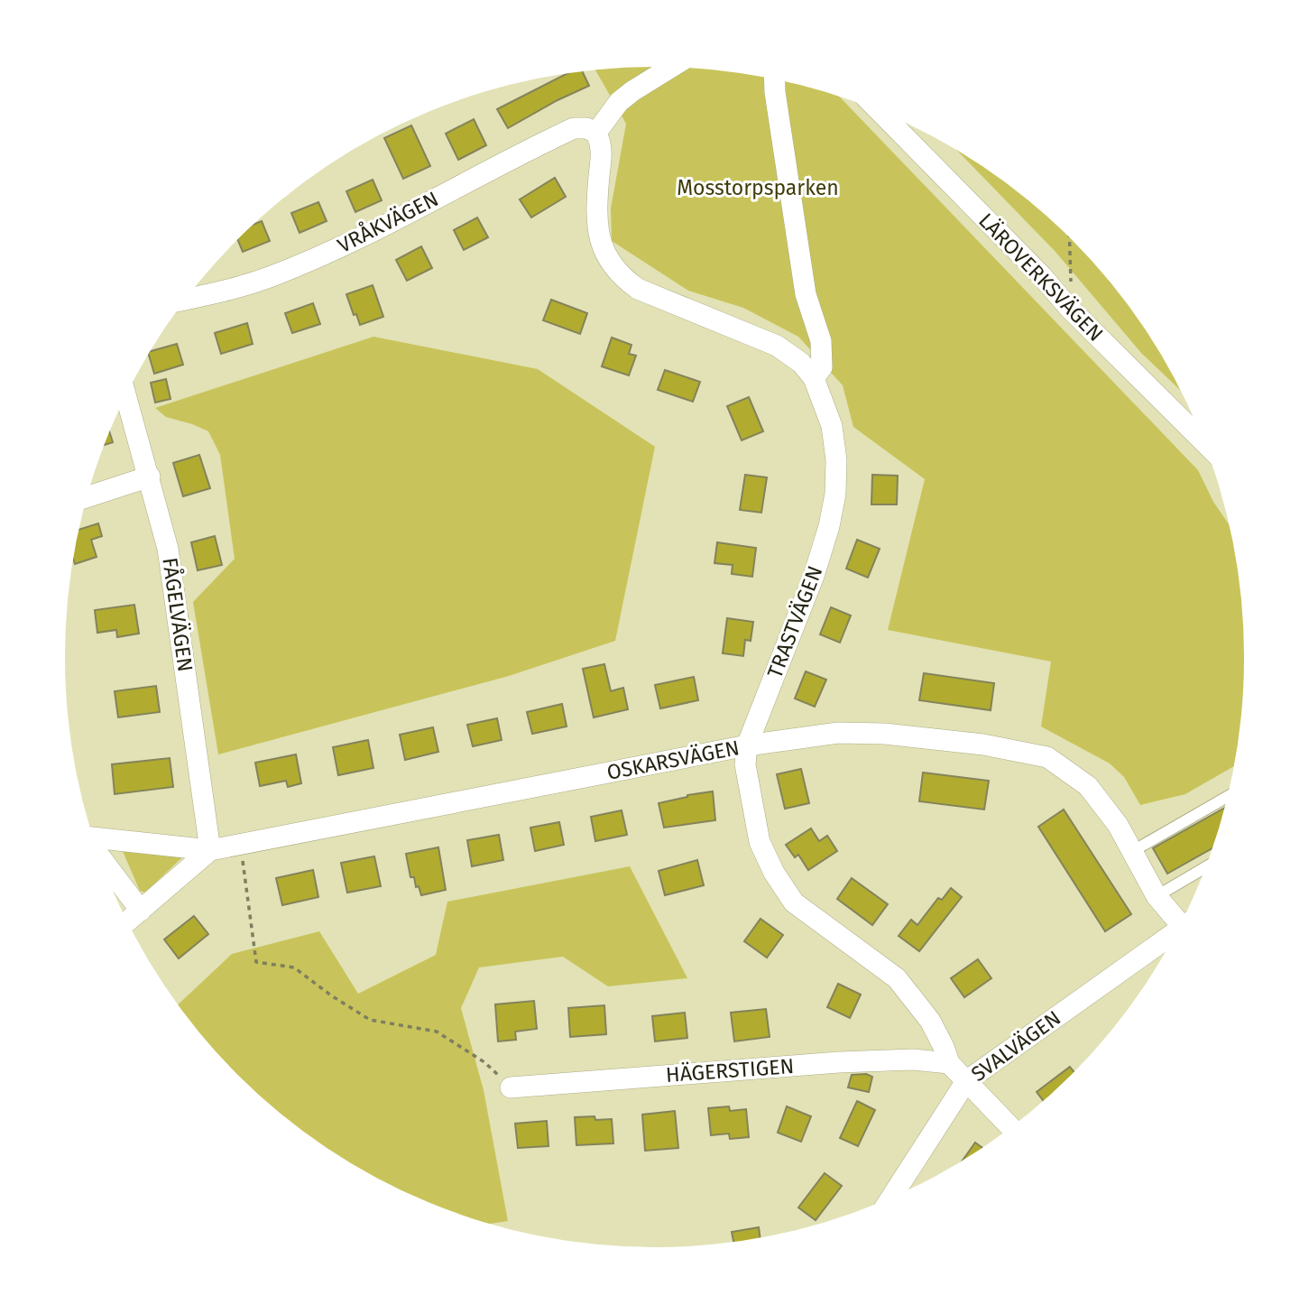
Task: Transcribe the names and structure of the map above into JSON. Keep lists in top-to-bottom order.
{
  "streets": {
    "street": [
      "VRÅKVÄGEN",
      "LÄROVERKSVÄGEN",
      "FÅGELVÄGEN",
      "TRASTVÄGEN",
      "OSKARSVÄGEN",
      "SVALVÄGEN",
      "HÄGERSTIGEN"
    ]
  },
  "crossings": [
    ["VRÅKVÄGEN", "TRASTVÄGEN"],
    ["FÅGELVÄGEN", "OSKARSVÄGEN"],
    ["TRASTVÄGEN", "OSKARSVÄGEN"],
    ["TRASTVÄGEN", "SVALVÄGEN"],
    ["TRASTVÄGEN", "HÄGERSTIGEN"]
  ],
  "parks": ["Mosstorpsparken"]
}
